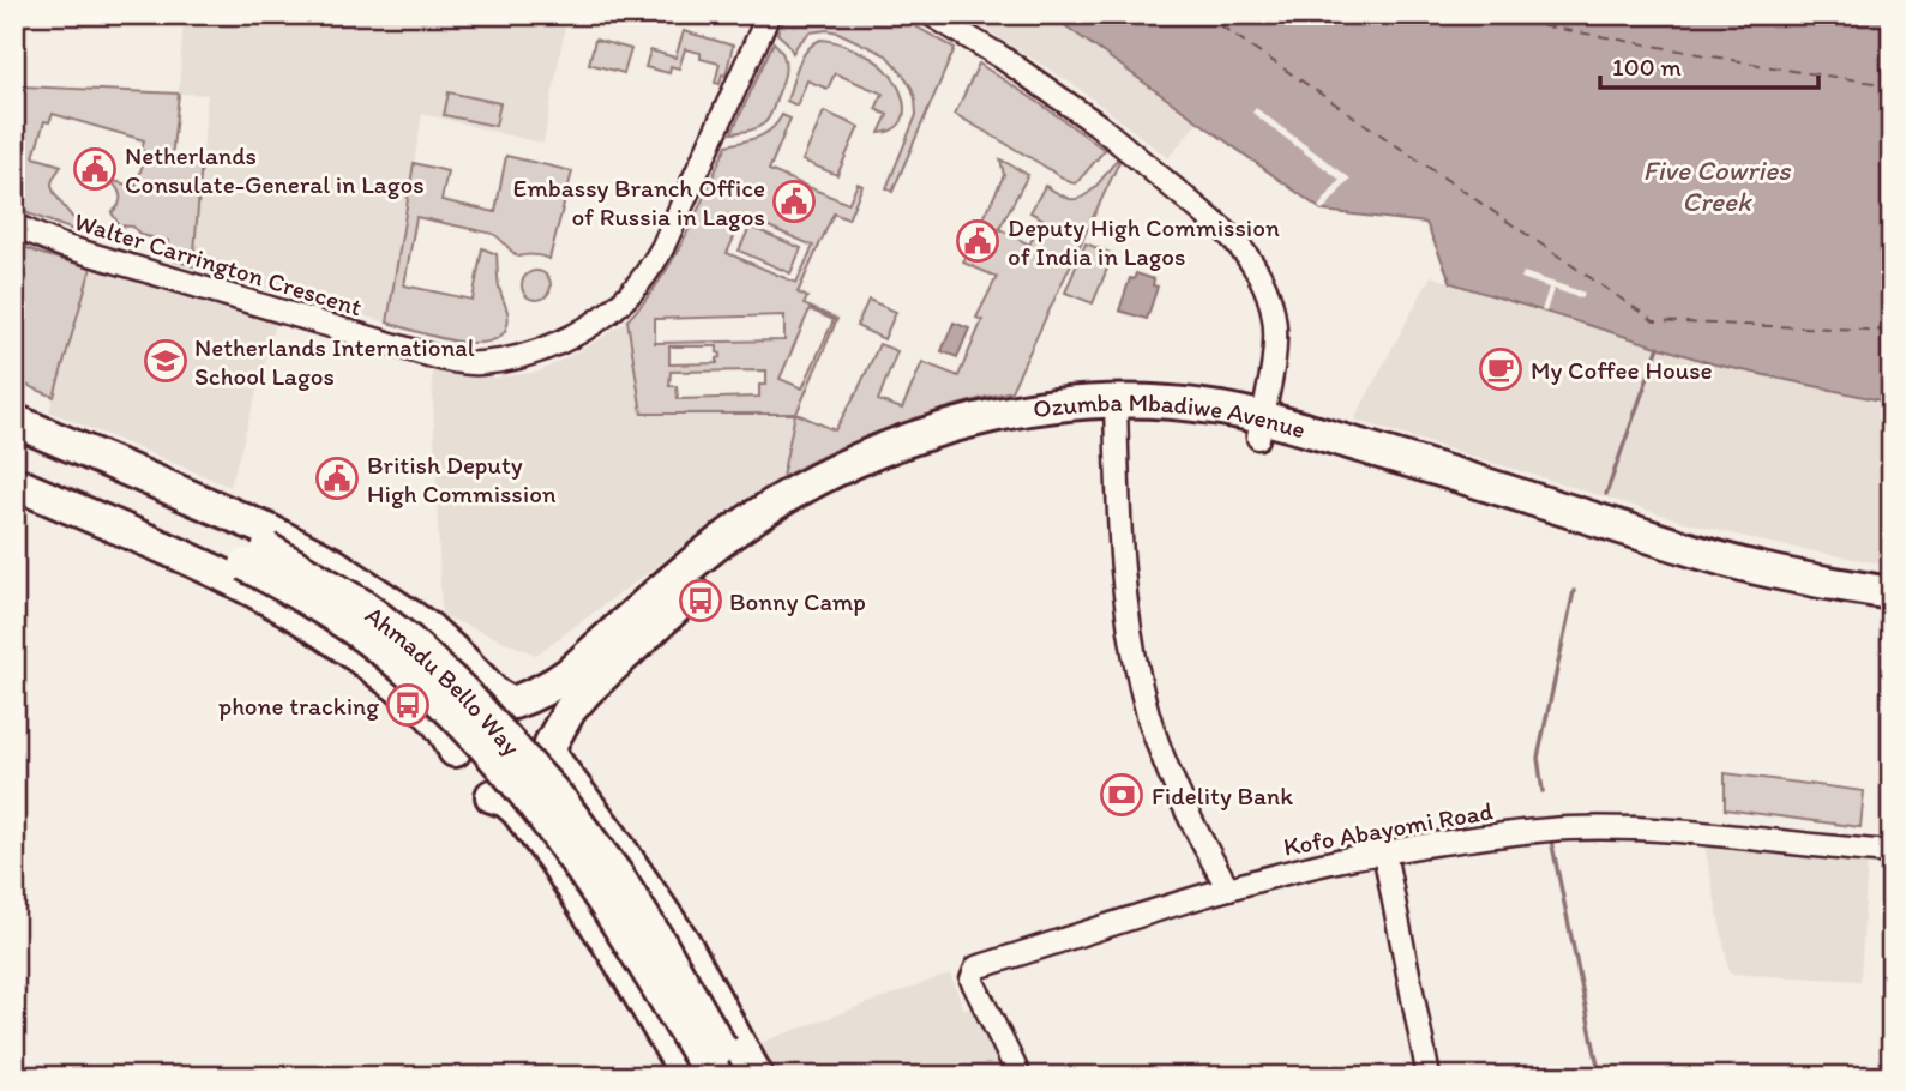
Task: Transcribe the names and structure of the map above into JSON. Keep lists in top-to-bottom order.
{
  "streets": {
    "highway": ["Ozumba Mbadiwe Avenue", "Ahmadu Bello Way"],
    "street": ["Walter Carrington Crescent", "Kofo Abayomi Road"]
  },
  "water": ["Five Cowries Creek"],
  "places": {
    "public building": [
      "Netherlands Consulate-General in Lagos",
      "Embassy Branch Office of Russia in Lagos",
      "Deputy High Commission of India in Lagos",
      "British Deputy High Commission"
    ],
    "school or university": ["Netherlands International School Lagos"],
    "cafe": ["My Coffee House"],
    "bus stop": ["Bonny Camp", "phone tracking"],
    "bank": ["Fidelity Bank"]
  },
  "scale_bar": "100 m"
}
